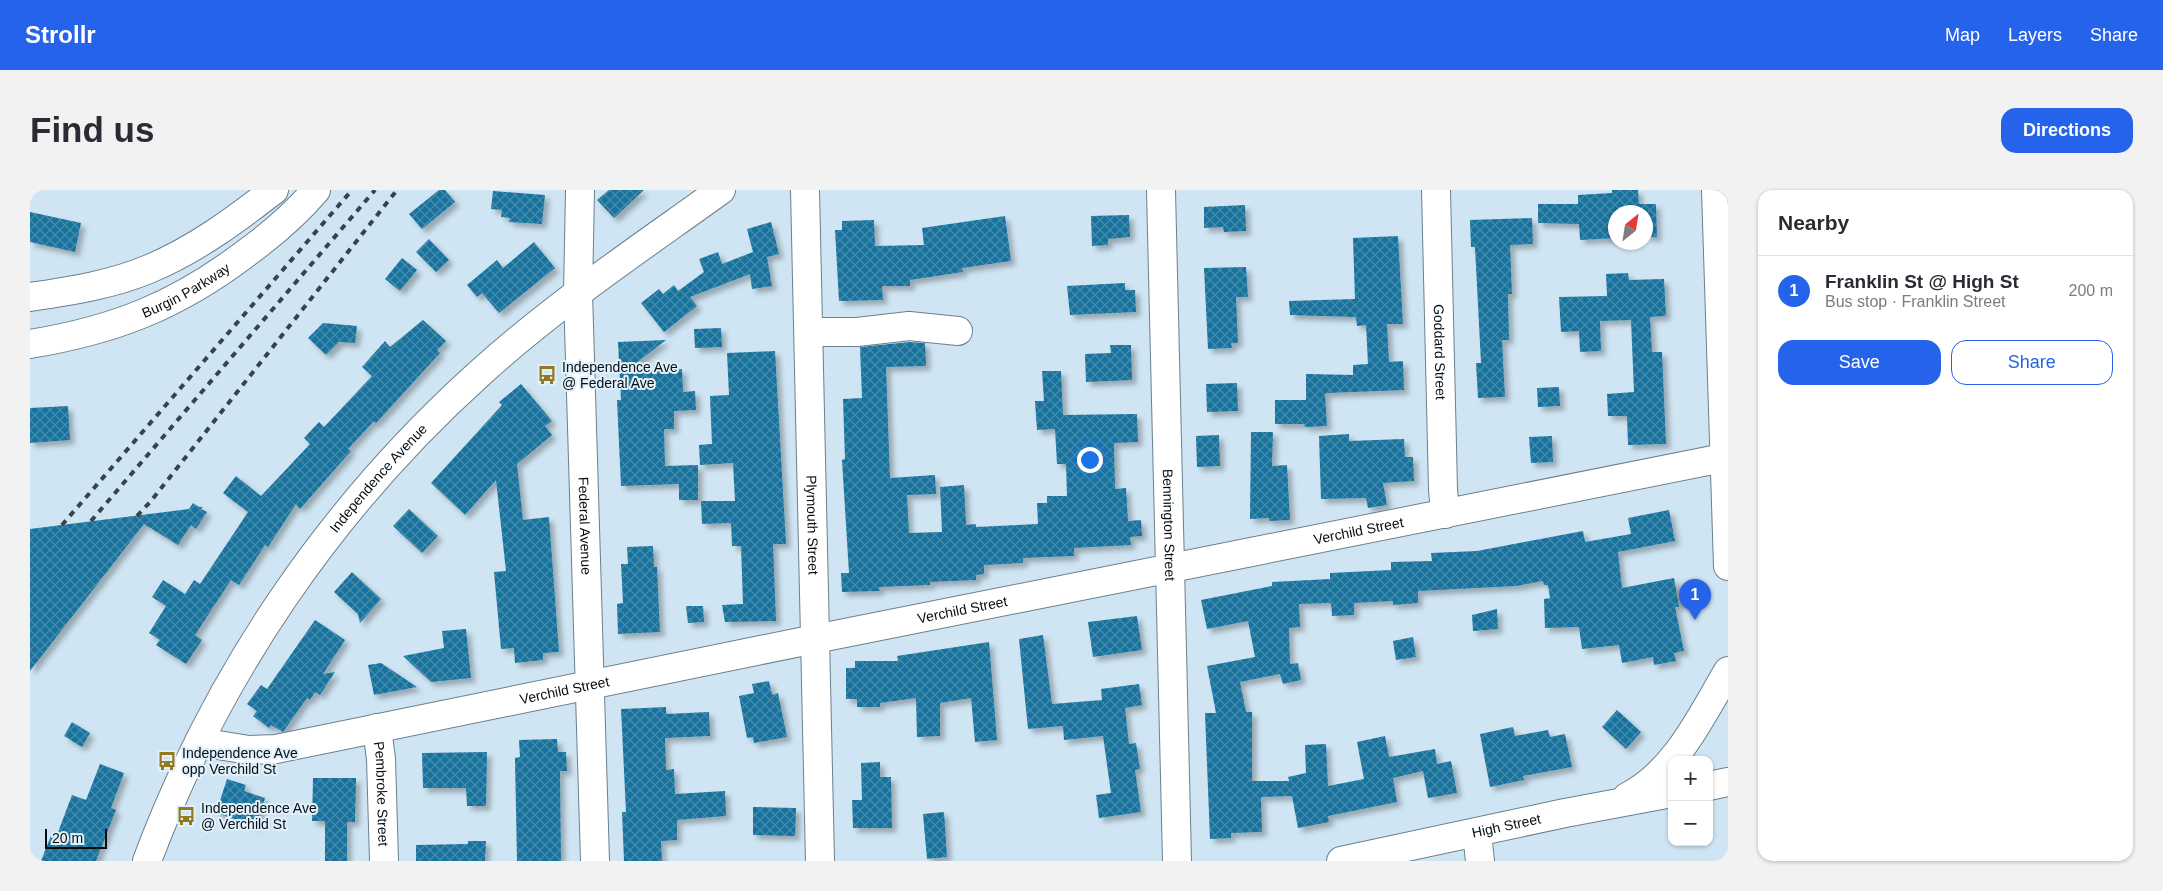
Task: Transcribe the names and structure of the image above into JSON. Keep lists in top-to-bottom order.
{
  "streets": {
    "street": [
      "Burgin Parkway",
      "Goddard Street",
      "Independence Avenue",
      "Federal Avenue",
      "Bennington Street",
      "Plymouth Street",
      "Verchild Street",
      "Pembroke Street",
      "High Street"
    ]
  },
  "crossings": [
    ["Goddard Street", "Verchild Street"],
    ["Independence Avenue", "Federal Avenue"],
    ["Independence Avenue", "Verchild Street"],
    ["Federal Avenue", "Verchild Street"],
    ["Bennington Street", "Verchild Street"],
    ["Plymouth Street", "Verchild Street"],
    ["Verchild Street", "Pembroke Street"]
  ],
  "places": {
    "bus stop": ["Independence Ave @ Federal Ave", "Independence Ave opp Verchild St", "Independence Ave @ Verchild St"]
  },
  "scale_bar": "20 m",
  "north": "top right",
  "page": {
    "header": "Strollr",
    "nav": ["Map", "Layers", "Share"],
    "buttons": [
      "Directions",
      ["Save", "Share"]
    ],
    "title": "Find us",
    "heading": "Nearby",
    "list": [
      {
        "mark": "1",
        "name": "Franklin St @ High St",
        "note": "Bus stop · Franklin Street",
        "value": "200 m"
      }
    ],
    "pins": "1",
    "map_buttons": ["+", "−"],
    "scale": "20 m"
  }
}
